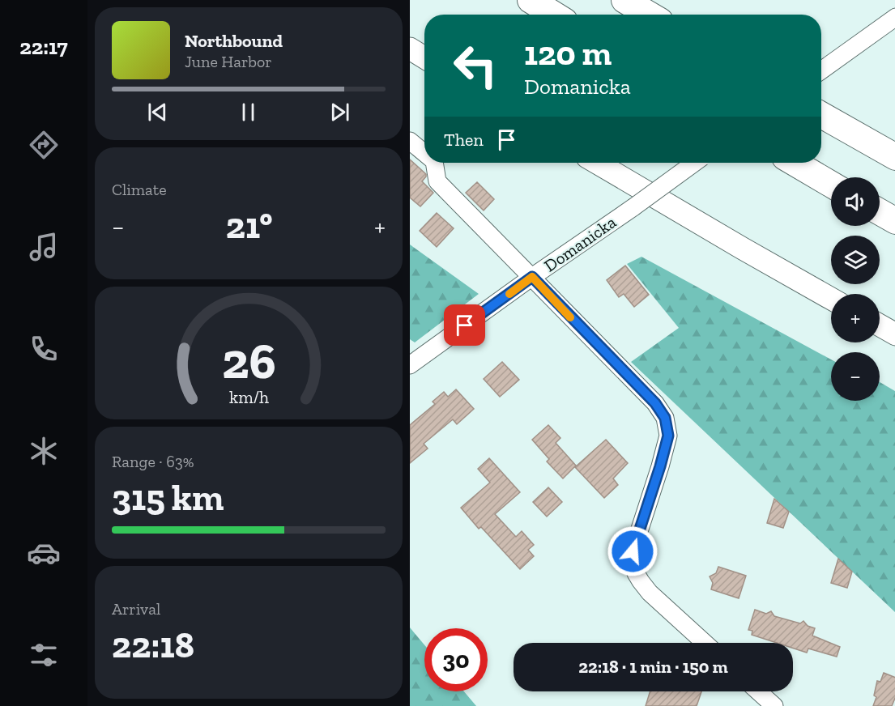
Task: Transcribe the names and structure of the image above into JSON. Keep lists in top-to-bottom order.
{
  "streets": {
    "street": ["Domanicka"]
  },
  "page": {
    "tabs": "22:17",
    "turn": ["120 m", "Domanicka"],
    "song": ["Northbound", "June Harbor"],
    "then": "Then",
    "tile": [
      "Climate",
      ["Range · 63%", "315 km"],
      ["Arrival", "22:18"]
    ],
    "map_buttons": ["+", "−"],
    "heat": ["−", "21°", "+"],
    "limit": "30",
    "trip": "22:18 · 1 min · 150 m",
    "gauge": ["26", "km/h"]
  }
}
